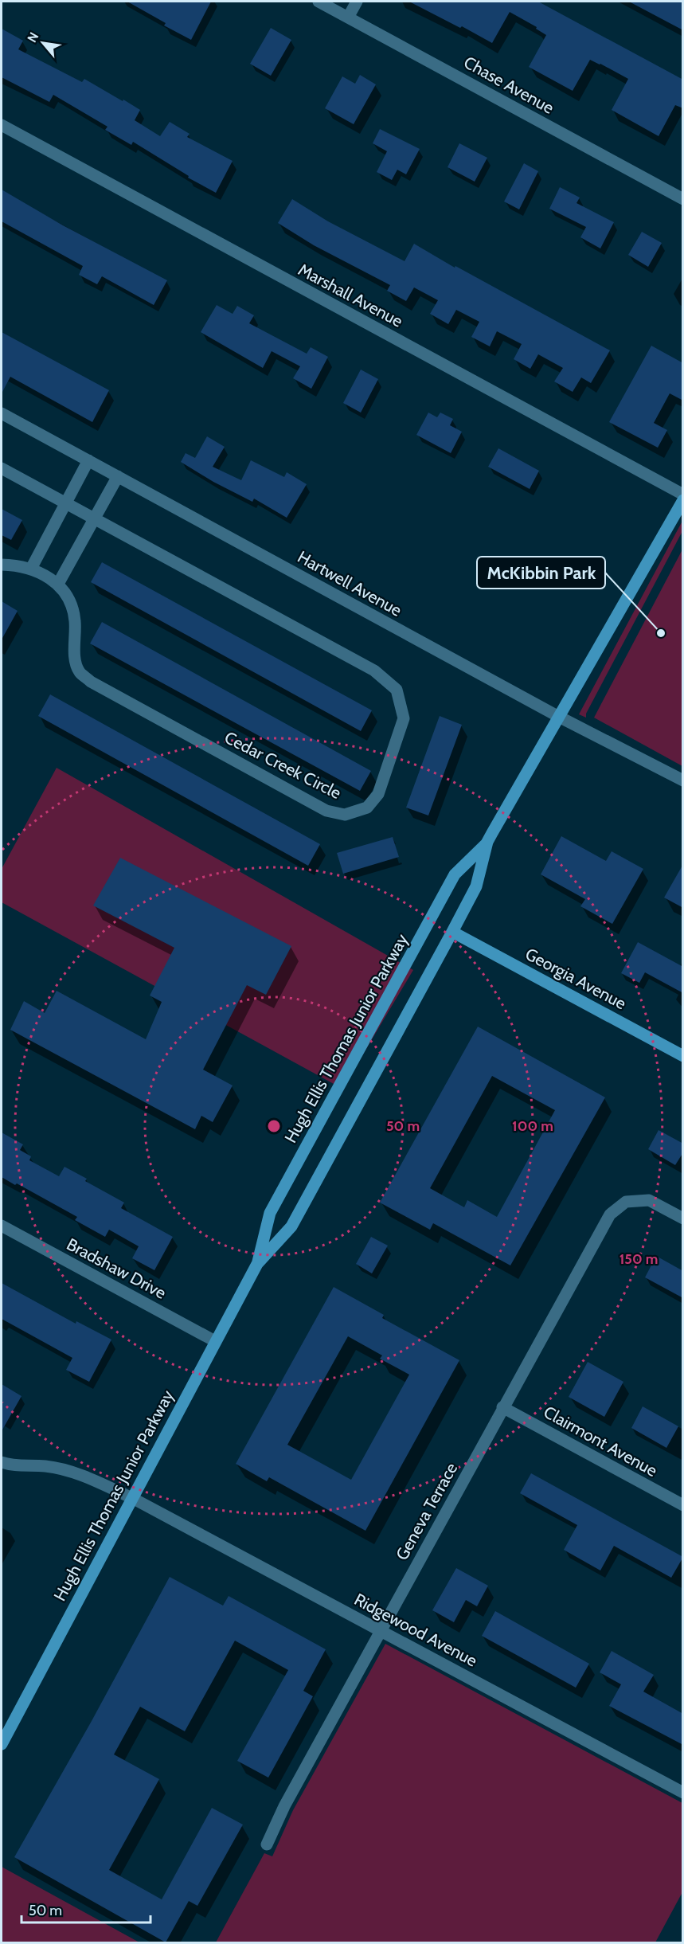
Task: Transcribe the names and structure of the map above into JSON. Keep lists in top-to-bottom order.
{
  "streets": {
    "main road": ["Georgia Avenue", "Hugh Ellis Thomas Junior Parkway"],
    "street": [
      "Chase Avenue",
      "Marshall Avenue",
      "Hartwell Avenue",
      "Cedar Creek Circle",
      "Bradshaw Drive",
      "Clairmont Avenue",
      "Geneva Terrace",
      "Ridgewood Avenue"
    ]
  },
  "crossings": [
    ["Hartwell Avenue", "Hugh Ellis Thomas Junior Parkway"],
    ["Georgia Avenue", "Hugh Ellis Thomas Junior Parkway"],
    ["Hugh Ellis Thomas Junior Parkway", "Bradshaw Drive"],
    ["Hugh Ellis Thomas Junior Parkway", "Ridgewood Avenue"],
    ["Clairmont Avenue", "Geneva Terrace"],
    ["Geneva Terrace", "Ridgewood Avenue"]
  ],
  "places": ["McKibbin Park"],
  "scale_bar": "50 m",
  "north": "top left",
  "rings": ["50 m", "100 m", "150 m"]
}
